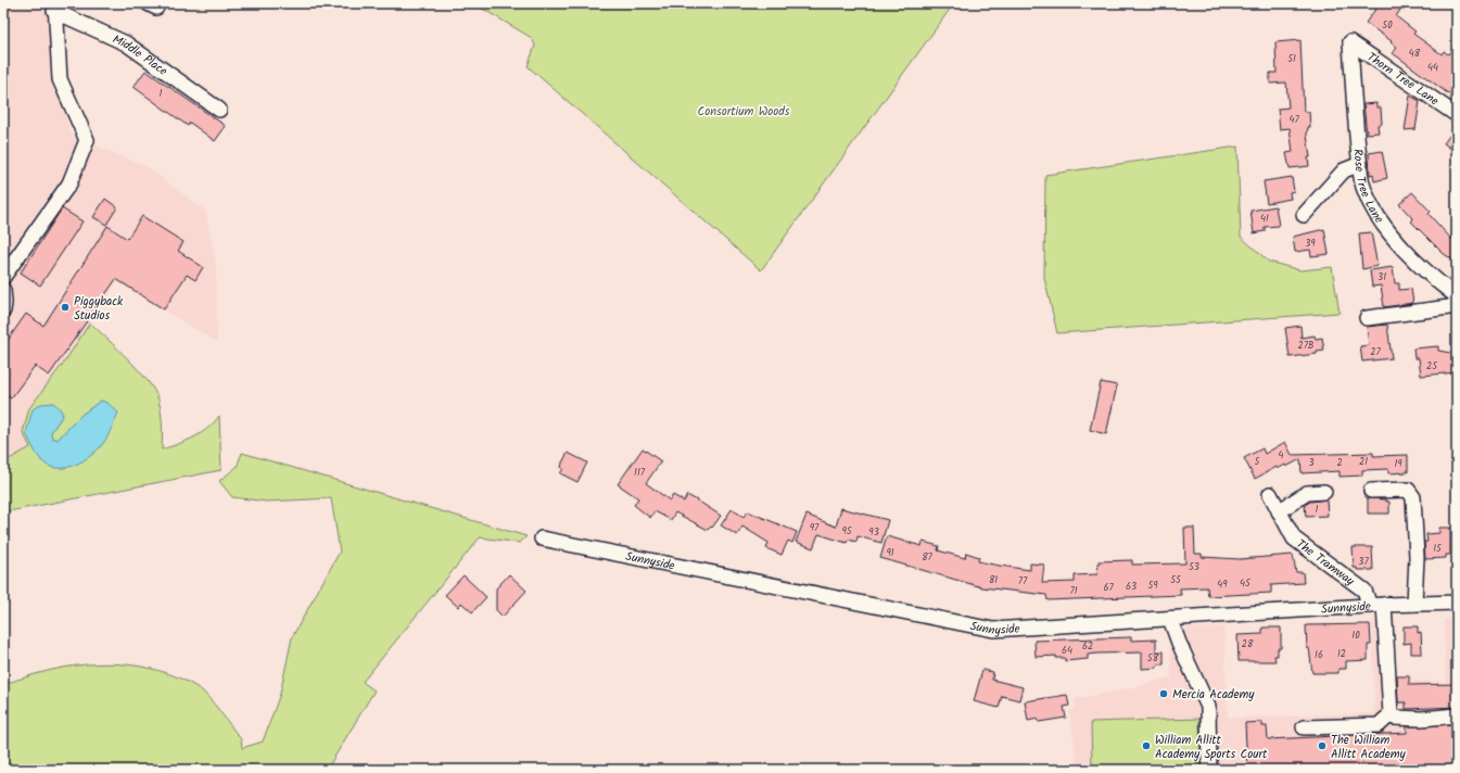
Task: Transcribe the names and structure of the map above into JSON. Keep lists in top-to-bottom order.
{
  "streets": {
    "street": [
      "Middle Place",
      "Thorn Tree Lane",
      "Rose Tree Lane",
      "Sunnyside",
      "The Tramway"
    ]
  },
  "crossings": [
    ["Thorn Tree Lane", "Rose Tree Lane"],
    ["Sunnyside", "The Tramway"]
  ],
  "parks": ["Consortium Woods"],
  "places": [
    "Piggyback Studios",
    "Mercia Academy",
    "William Allitt Academy Sports Court",
    "The William Allitt Academy"
  ],
  "house_numbers": [
    "50",
    "48",
    "51",
    "44",
    "1",
    "47",
    "41",
    "39",
    "31",
    "27B",
    "27",
    "25",
    "4",
    "5",
    "21",
    "3",
    "2",
    "19",
    "117",
    "1",
    "97",
    "95",
    "93",
    "15",
    "91",
    "87",
    "37",
    "53",
    "81",
    "55",
    "77",
    "45",
    "49",
    "59",
    "63",
    "67",
    "71",
    "10",
    "28",
    "62",
    "64",
    "12",
    "16",
    "58"
  ]
}
